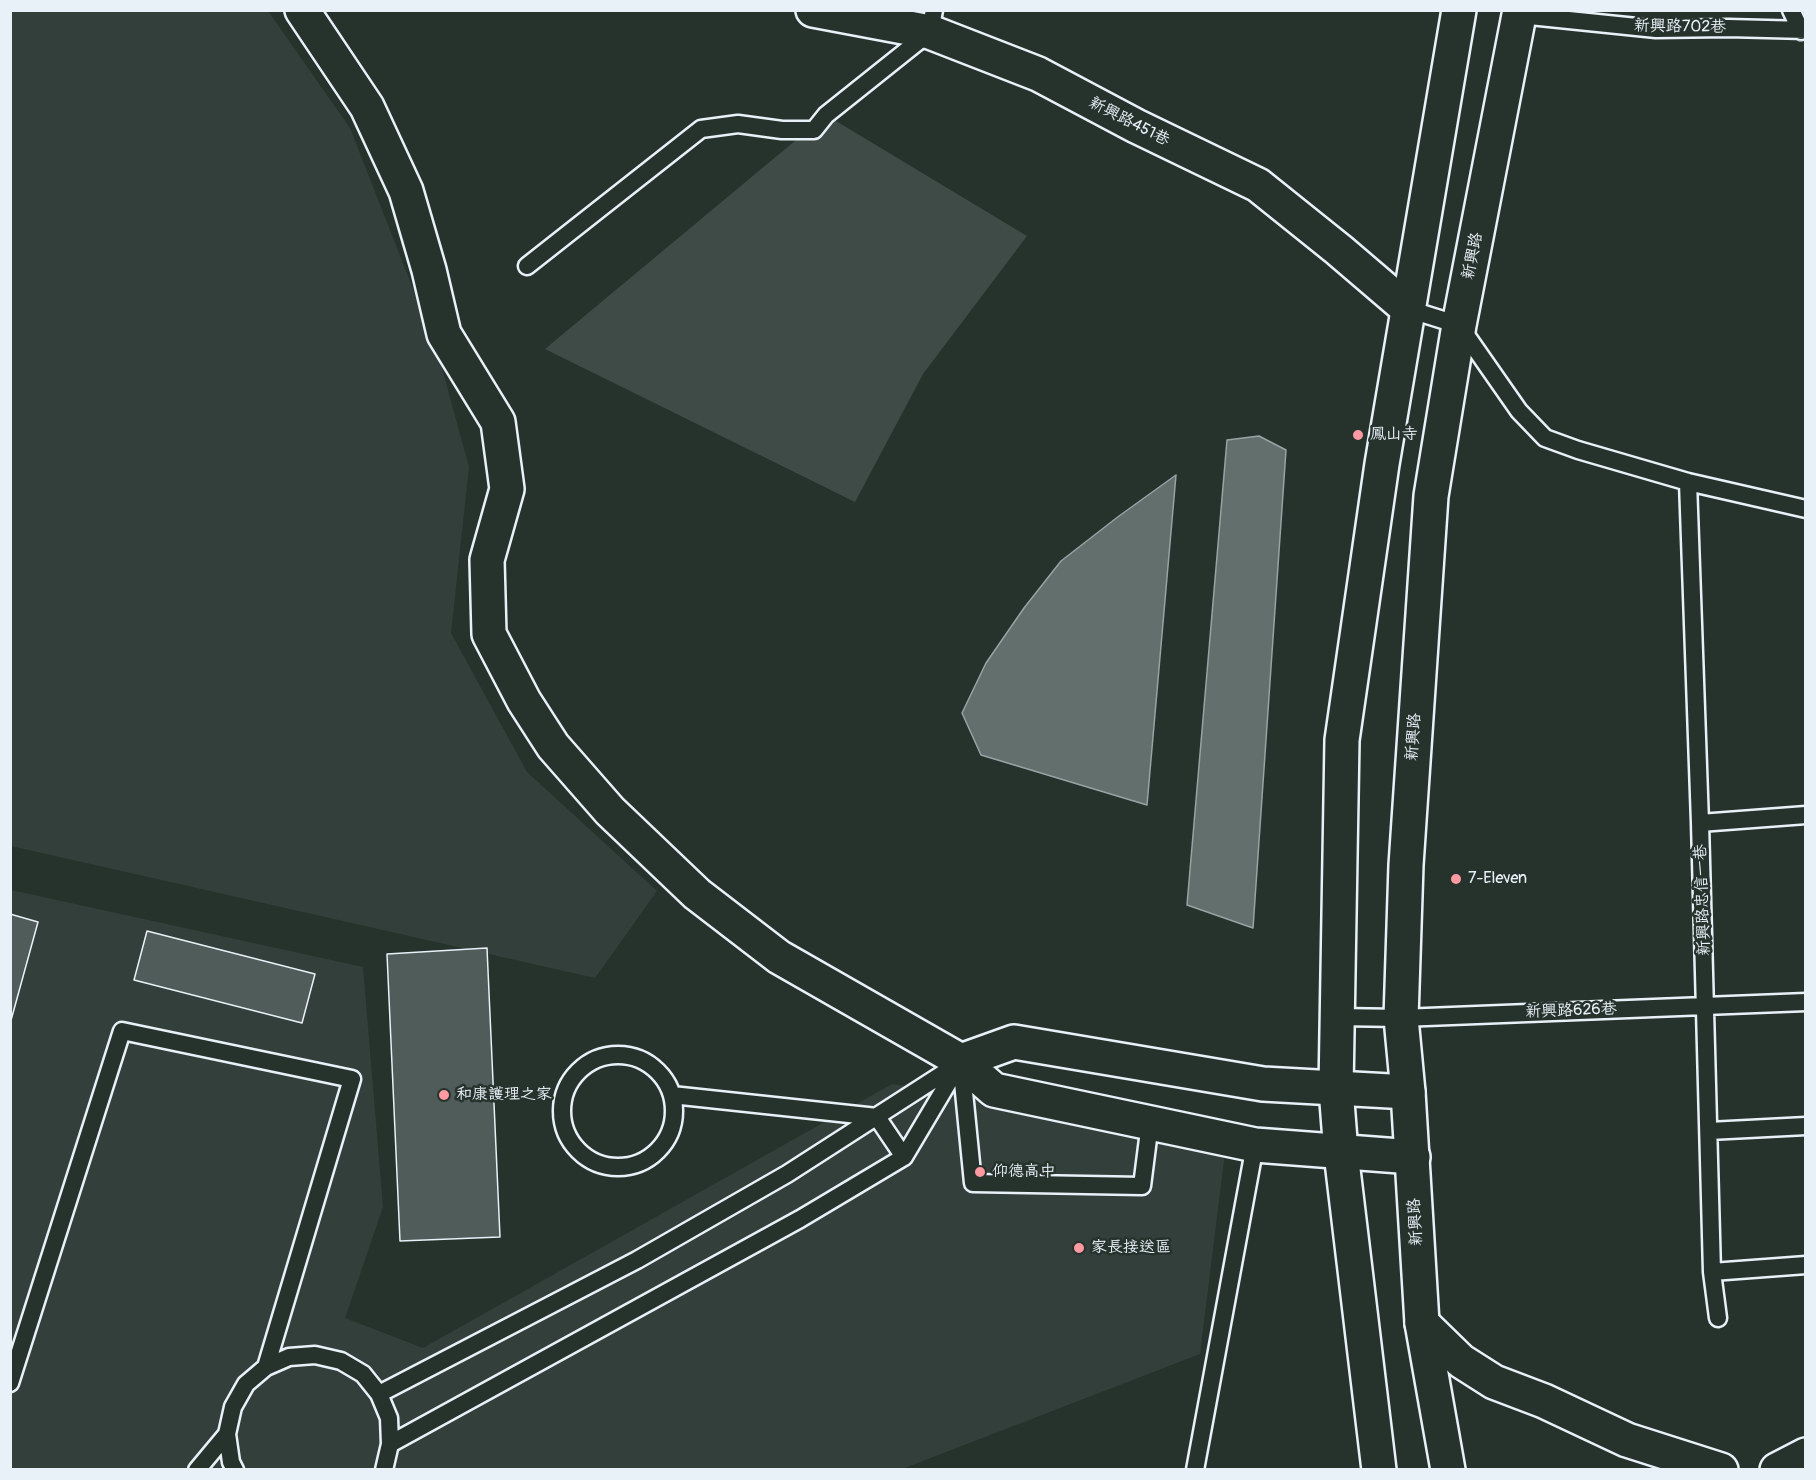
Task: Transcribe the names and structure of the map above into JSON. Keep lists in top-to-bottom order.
{
  "streets": {
    "street": ["新興路451巷", "新興路"],
    "lane": ["新興路702巷", "新興路忠信一巷", "新興路626巷"]
  },
  "crossings": [
    ["新興路702巷", "新興路"],
    ["新興路", "新興路626巷"],
    ["新興路忠信一巷", "新興路626巷"]
  ],
  "places": [
    "鳳山寺",
    "7-Eleven",
    "和康護理之家",
    "仰德高中",
    "家長接送區"
  ]
}
